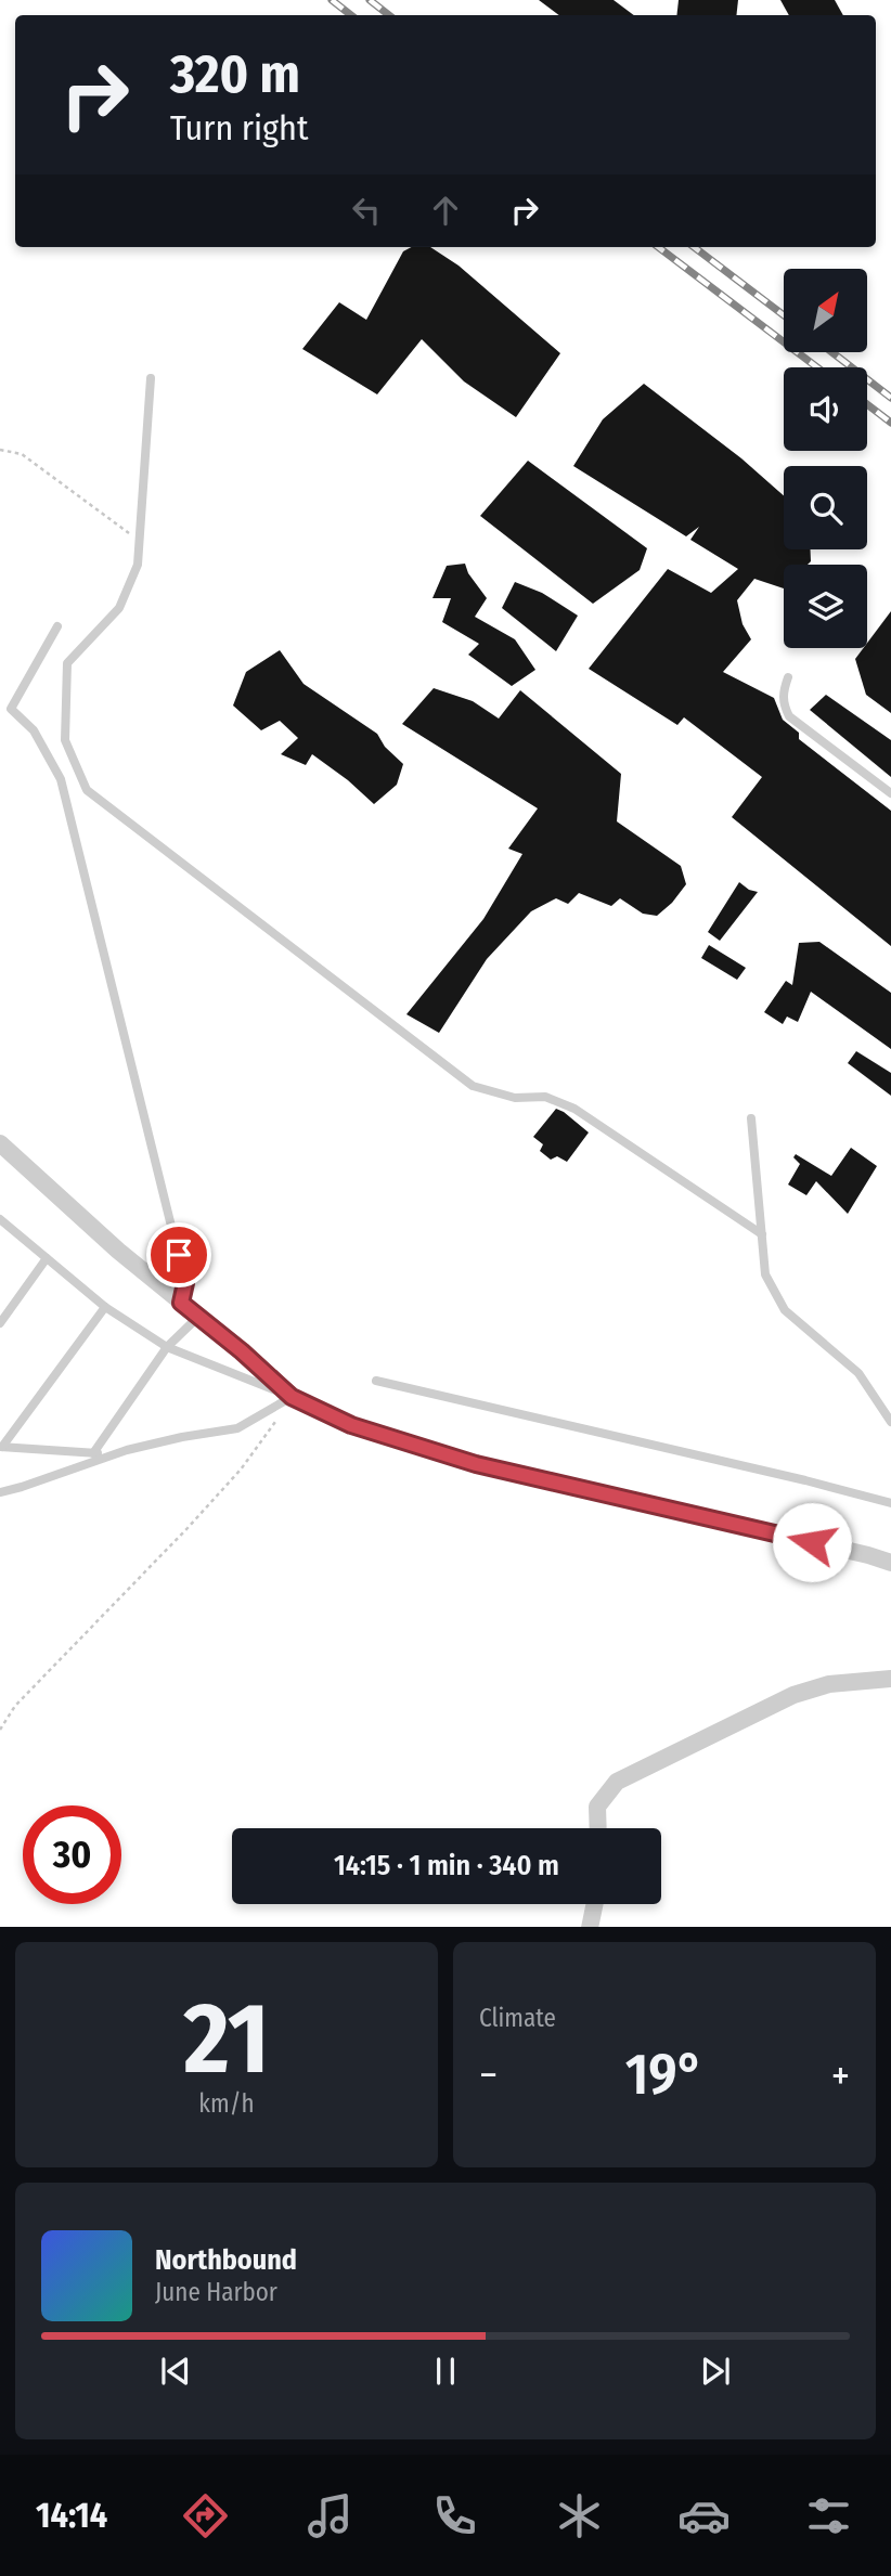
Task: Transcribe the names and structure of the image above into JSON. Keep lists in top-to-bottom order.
{
  "north": "top right",
  "page": {
    "turn": ["320 m", "Turn right"],
    "limit": "30",
    "trip": "14:15 · 1 min · 340 m",
    "tile": [
      ["21", "km/h"],
      "Climate"
    ],
    "heat": ["−", "19°", "+"],
    "song": ["Northbound", "June Harbor"],
    "tabs": "14:14"
  }
}
